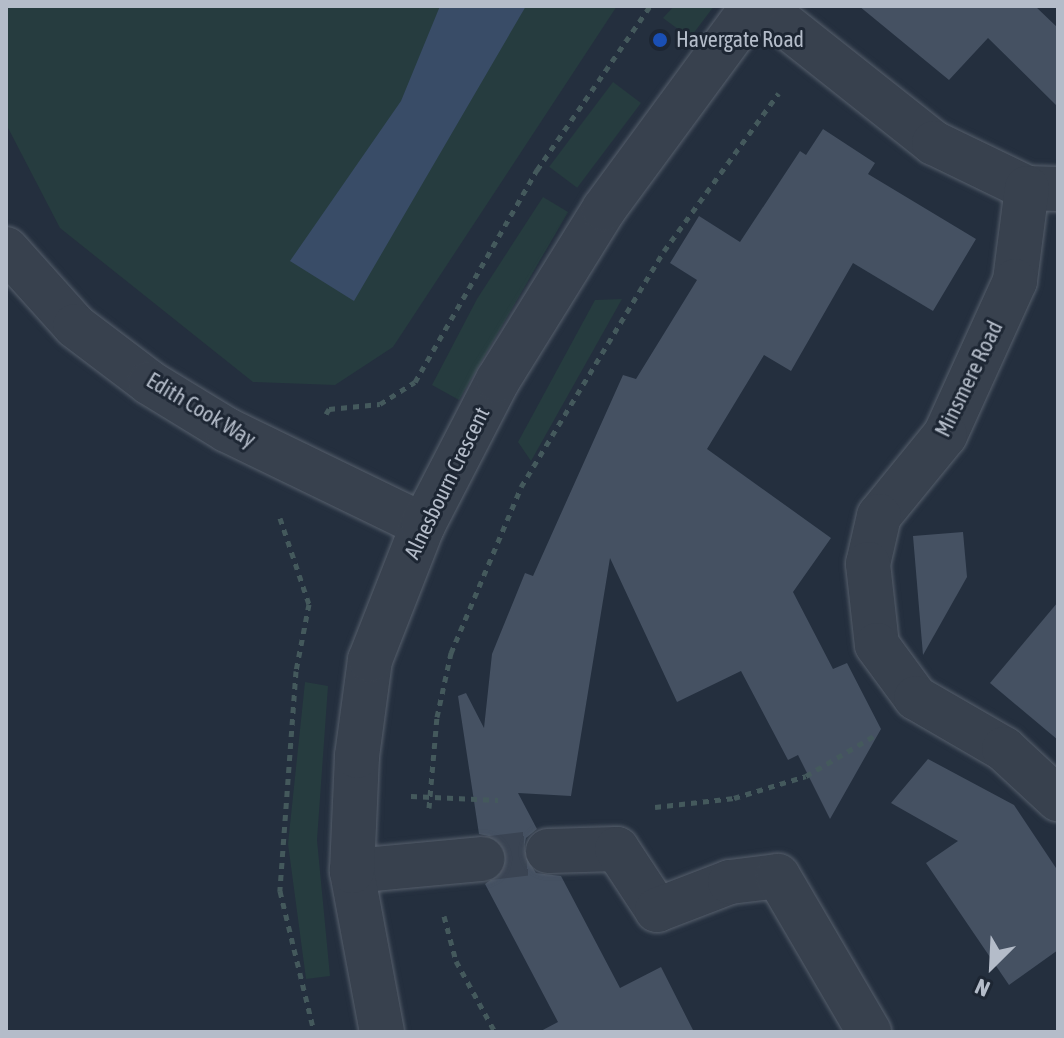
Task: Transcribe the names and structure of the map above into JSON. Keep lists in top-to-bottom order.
{
  "streets": {
    "street": ["Minsmere Road", "Edith Cook Way", "Alnesbourn Crescent"]
  },
  "crossings": [
    ["Edith Cook Way", "Alnesbourn Crescent"]
  ],
  "places": ["Havergate Road"],
  "north": "bottom left"
}
